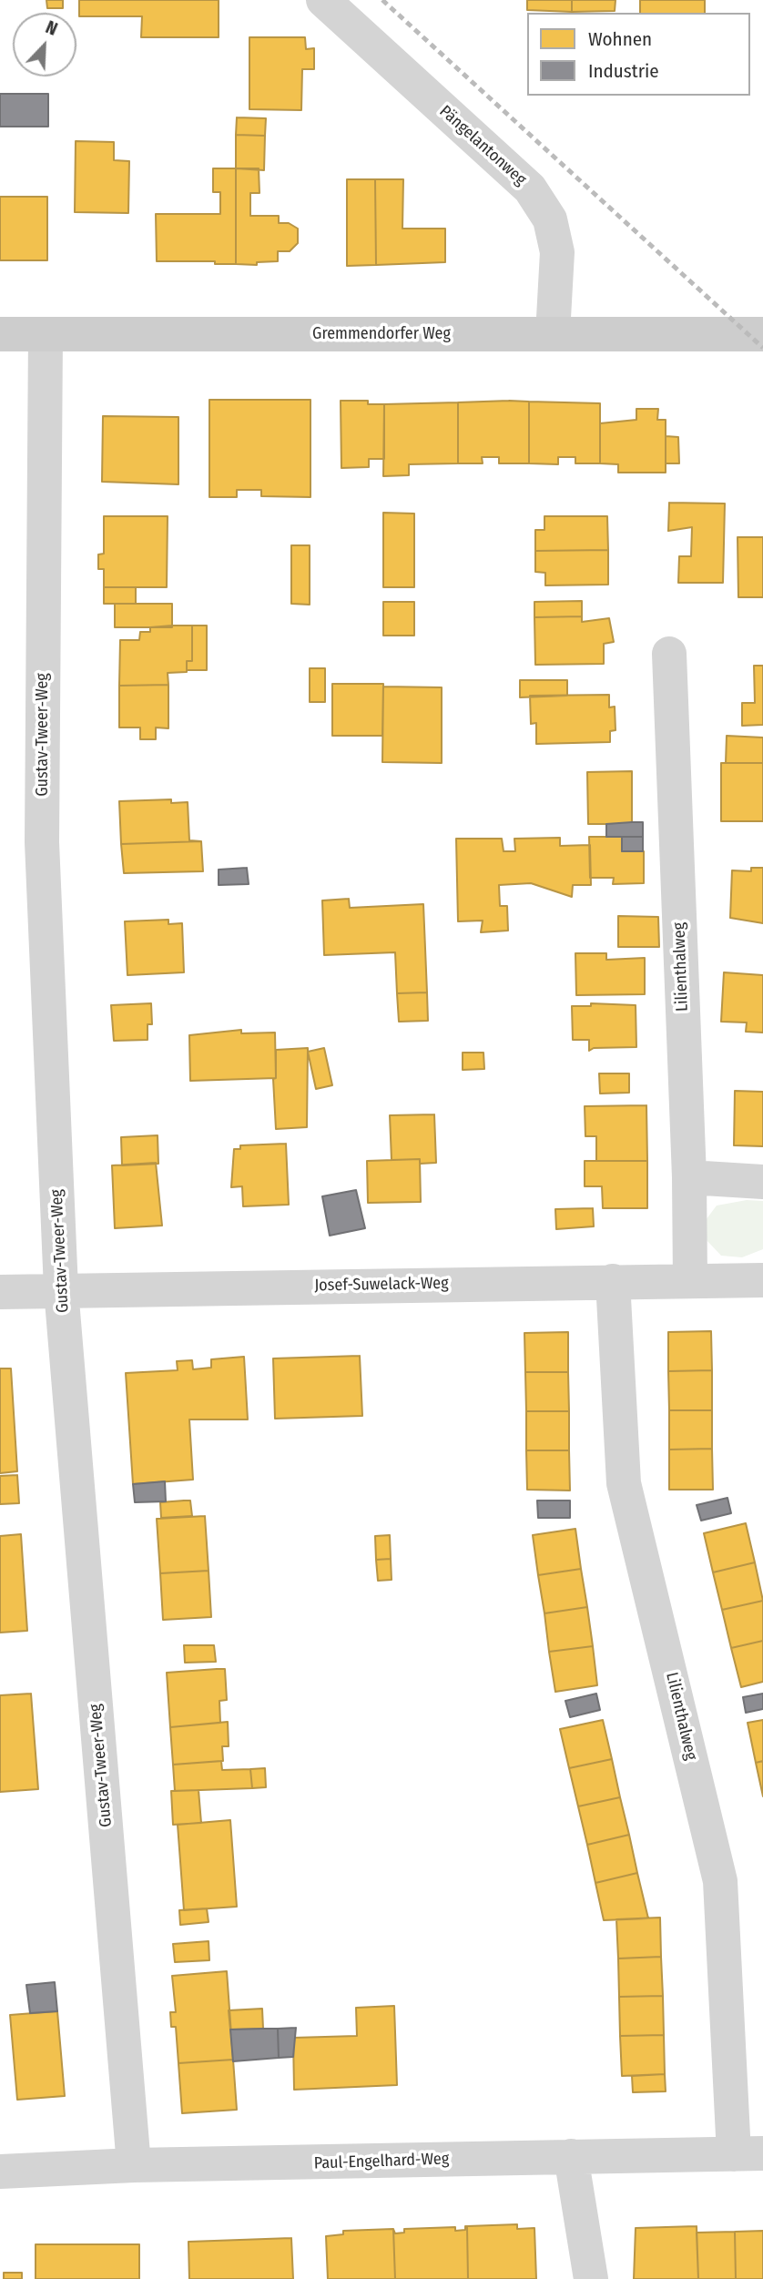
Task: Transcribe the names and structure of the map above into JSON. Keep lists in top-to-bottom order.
{
  "streets": {
    "street": [
      "Pängelantonweg",
      "Gremmendorfer Weg",
      "Gustav-Tweer-Weg",
      "Lilienthalweg",
      "Josef-Suwelack-Weg",
      "Paul-Engelhard-Weg"
    ]
  },
  "crossings": [
    ["Pängelantonweg", "Gremmendorfer Weg"],
    ["Gremmendorfer Weg", "Gustav-Tweer-Weg"],
    ["Gustav-Tweer-Weg", "Josef-Suwelack-Weg"],
    ["Gustav-Tweer-Weg", "Paul-Engelhard-Weg"],
    ["Lilienthalweg", "Josef-Suwelack-Weg"],
    ["Lilienthalweg", "Paul-Engelhard-Weg"]
  ],
  "legend": ["Wohnen", "Industrie"],
  "north": "top right"
}
